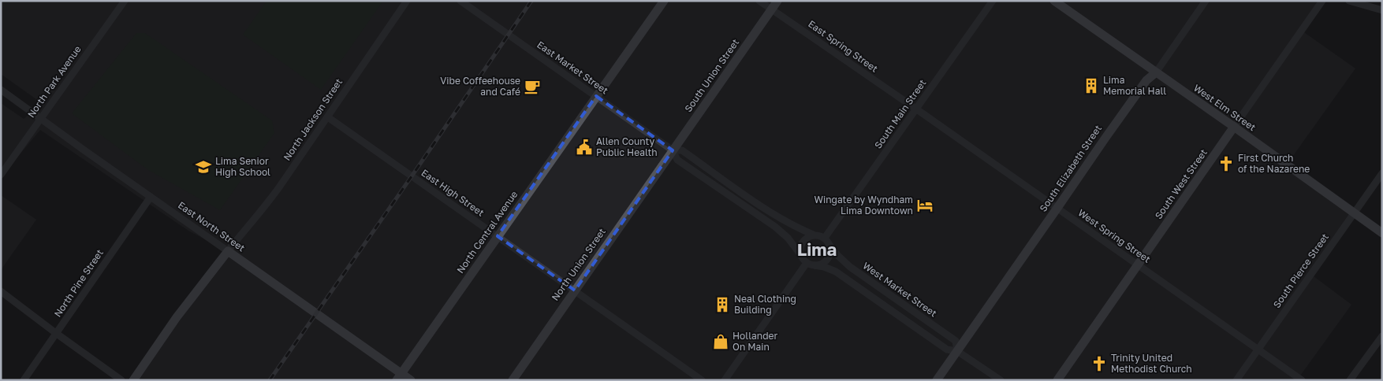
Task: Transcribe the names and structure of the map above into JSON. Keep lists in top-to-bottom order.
{
  "streets": {
    "main road": [
      "South Union Street",
      "West Elm Street",
      "North Jackson Street",
      "South Elizabeth Street",
      "South West Street",
      "East North Street",
      "North Central Avenue",
      "North Union Street"
    ],
    "street": [
      "East Spring Street",
      "East Market Street",
      "North Park Avenue",
      "South Main Street",
      "East High Street",
      "West Spring Street",
      "South Pierce Street",
      "North Pine Street",
      "West Market Street"
    ]
  },
  "crossings": [
    ["East Spring Street", "South Union Street"],
    ["East Spring Street", "South Main Street"],
    ["East Spring Street", "West Spring Street"],
    ["East Market Street", "South Union Street"],
    ["East Market Street", "South Main Street"],
    ["East Market Street", "North Central Avenue"],
    ["East Market Street", "West Market Street"],
    ["South Union Street", "North Union Street"],
    ["North Park Avenue", "East North Street"],
    ["West Elm Street", "South Elizabeth Street"],
    ["West Elm Street", "South West Street"],
    ["West Elm Street", "South Pierce Street"],
    ["South Main Street", "West Spring Street"],
    ["South Main Street", "West Market Street"],
    ["North Jackson Street", "East High Street"],
    ["North Jackson Street", "East North Street"],
    ["South Elizabeth Street", "West Spring Street"],
    ["South Elizabeth Street", "West Market Street"],
    ["South West Street", "West Spring Street"],
    ["East High Street", "North Central Avenue"],
    ["East High Street", "North Union Street"],
    ["East North Street", "North Central Avenue"],
    ["East North Street", "North Pine Street"],
    ["West Spring Street", "South Pierce Street"]
  ],
  "districts": ["Lima"],
  "places": {
    "building": ["Lima Memorial Hall", "Neal Clothing Building"],
    "cafe": ["Vibe Coffeehouse and Café"],
    "public building": ["Allen County Public Health"],
    "church": ["First Church of the Nazarene", "Trinity United Methodist Church"],
    "school or university": ["Lima Senior High School"],
    "hotel": ["Wingate by Wyndham Lima Downtown"],
    "shop": ["Hollander On Main"]
  }
}
